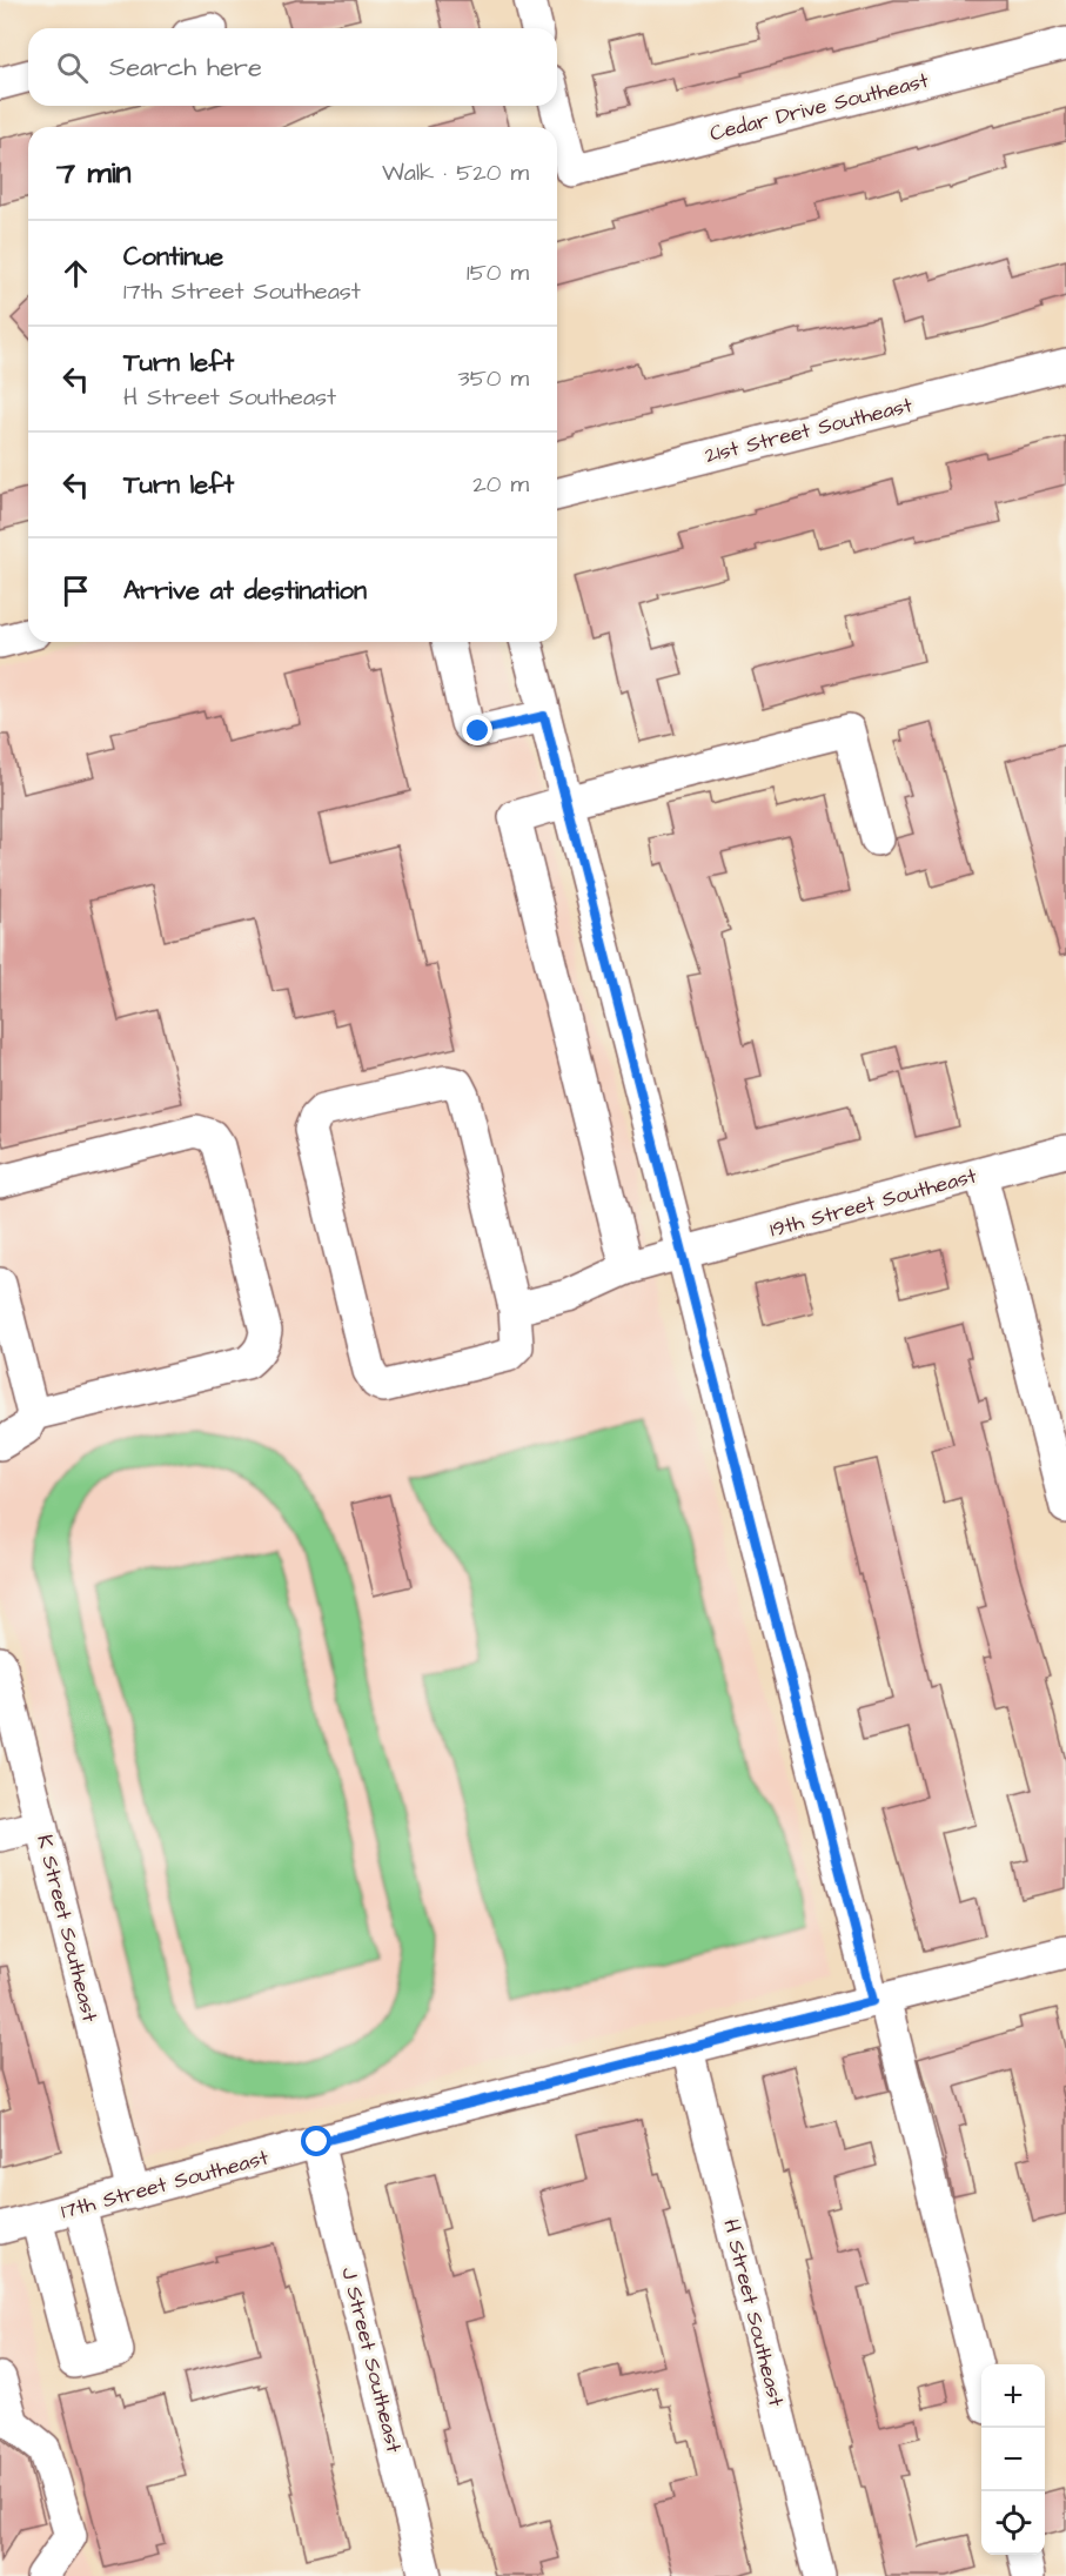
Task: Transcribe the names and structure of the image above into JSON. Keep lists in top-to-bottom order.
{
  "streets": {
    "street": [
      "Cedar Drive Southeast",
      "21st Street Southeast",
      "19th Street Southeast",
      "K Street Southeast",
      "17th Street Southeast",
      "H Street Southeast",
      "J Street Southeast"
    ]
  },
  "crossings": [
    ["K Street Southeast", "17th Street Southeast"],
    ["17th Street Southeast", "H Street Southeast"],
    ["17th Street Southeast", "J Street Southeast"]
  ],
  "page": {
    "search": "Search here",
    "heading": ["7 min", "Walk · 520 m"],
    "list": [
      ["Continue", "17th Street Southeast", "150 m"],
      ["Turn left", "H Street Southeast", "350 m"],
      ["Turn left", "20 m"],
      "Arrive at destination"
    ],
    "map_buttons": ["+", "−"]
  }
}
